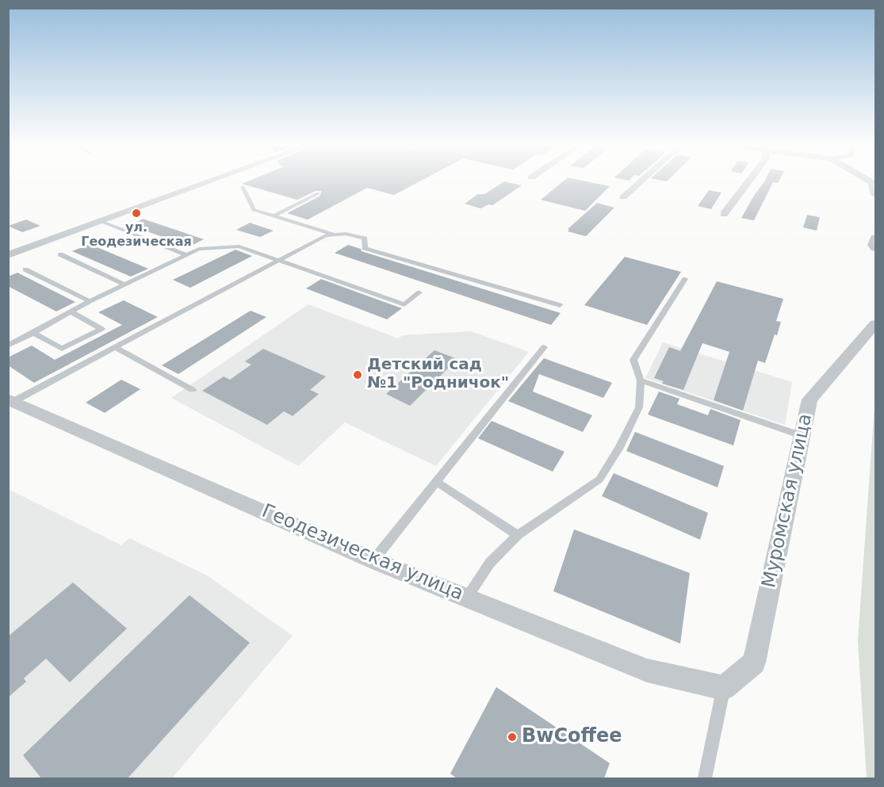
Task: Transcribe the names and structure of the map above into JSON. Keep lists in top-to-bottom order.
{
  "streets": {
    "street": ["Муромская улица", "Геодезическая улица"]
  },
  "crossings": [
    ["Муромская улица", "Геодезическая улица"]
  ],
  "places": ["ул. Геодезическая", "Детский сад №1 \"Родничок\"", "BwCoffee"]
}
